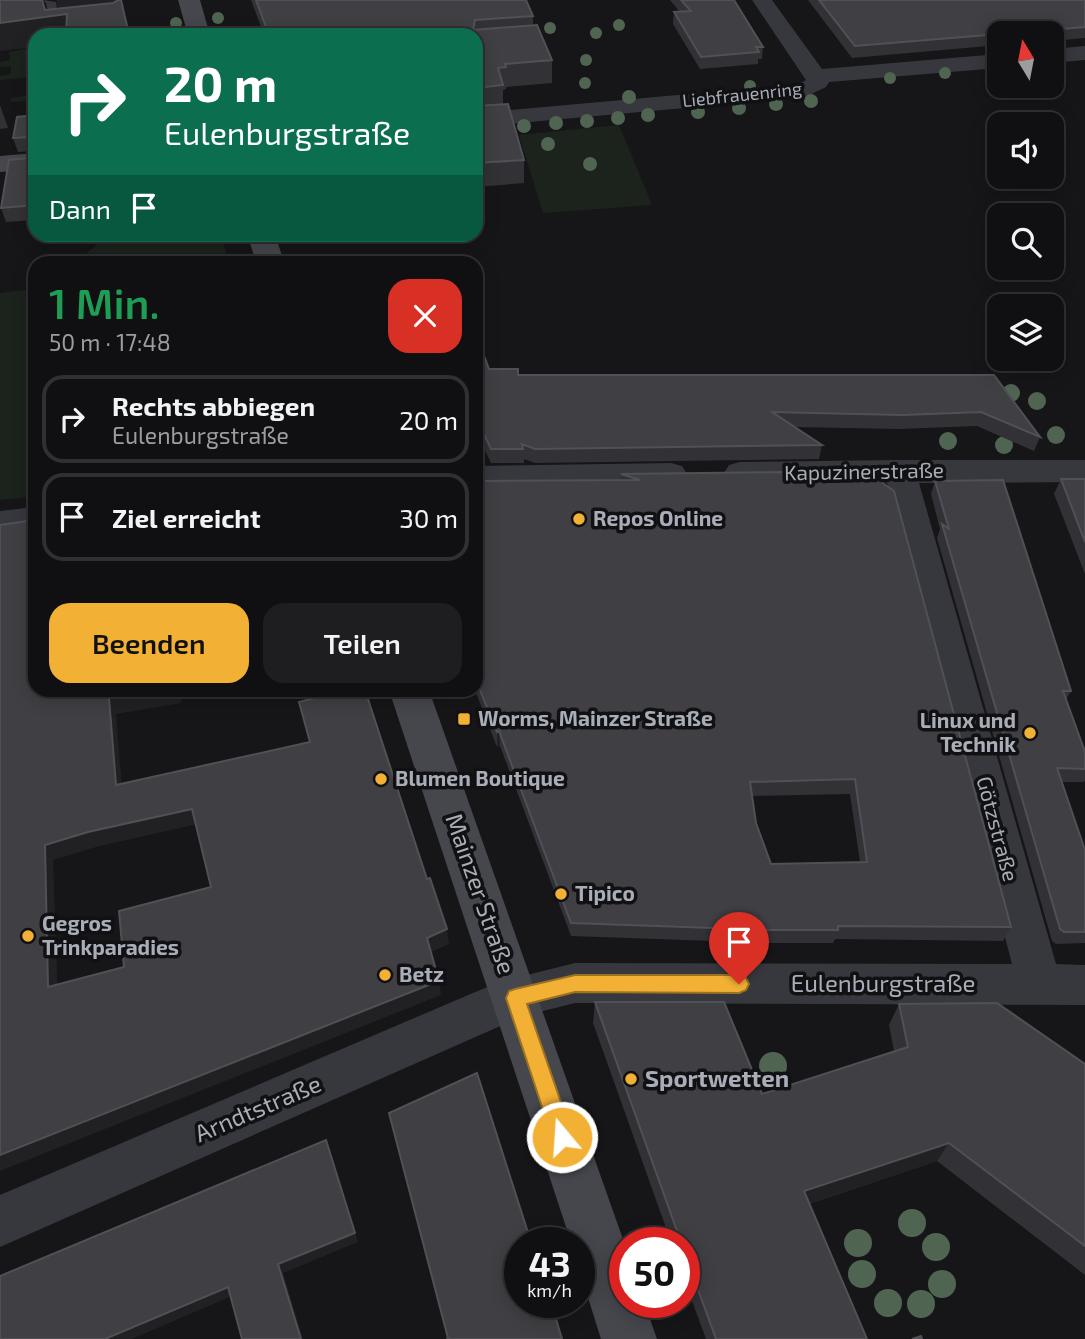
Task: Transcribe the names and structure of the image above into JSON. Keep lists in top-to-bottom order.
{
  "streets": {
    "main road": ["Mainzer Straße"],
    "street": [
      "Liebfrauenring",
      "Kapuzinerstraße",
      "Götzstraße",
      "Eulenburgstraße",
      "Arndtstraße"
    ]
  },
  "crossings": [
    ["Kapuzinerstraße", "Götzstraße"],
    ["Götzstraße", "Eulenburgstraße"],
    ["Mainzer Straße", "Eulenburgstraße"],
    ["Mainzer Straße", "Arndtstraße"],
    ["Eulenburgstraße", "Arndtstraße"]
  ],
  "places": {
    "other": [
      "Repos Online",
      "Linux und Technik",
      "Blumen Boutique",
      "Tipico",
      "Gegros Trinkparadies",
      "Betz",
      "Sportwetten"
    ],
    "transit": ["Worms, Mainzer Straße"]
  },
  "north": "top",
  "page": {
    "turn": ["20 m", "Eulenburgstraße"],
    "then": "Dann",
    "heading": ["1 Min.", "50 m · 17:48"],
    "list": [
      {
        "name": "Rechts abbiegen",
        "note": "Eulenburgstraße",
        "value": "20 m"
      },
      {
        "name": "Ziel erreicht",
        "value": "30 m"
      }
    ],
    "buttons": ["Beenden", "Teilen"],
    "speed": "43 km/h",
    "limit": "50"
  }
}
